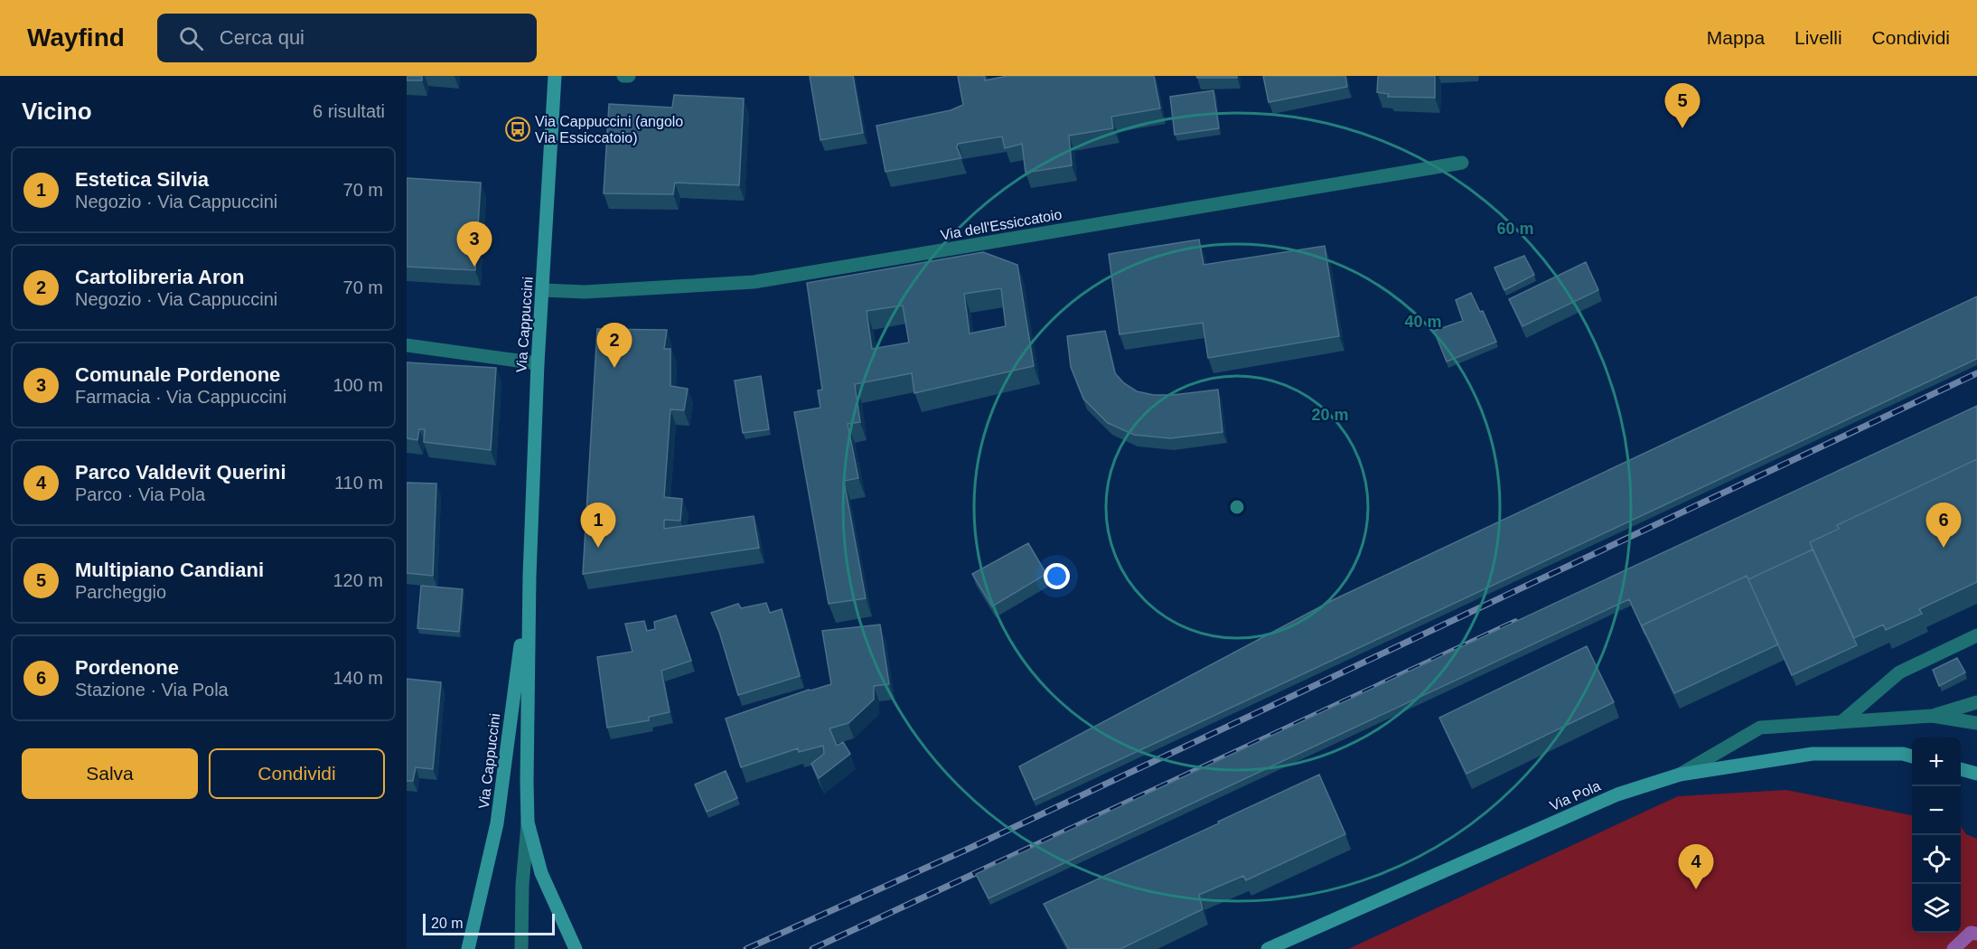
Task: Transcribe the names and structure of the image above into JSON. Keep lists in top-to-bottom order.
{
  "streets": {
    "main road": ["Via Cappuccini", "Via Pola"],
    "street": ["Via dell'Essiccatoio"]
  },
  "crossings": [
    ["Via dell'Essiccatoio", "Via Cappuccini"]
  ],
  "places": {
    "bus stop": ["Via Cappuccini (angolo Via Essiccatoio)"]
  },
  "scale_bar": "20 m",
  "page": {
    "header": "Wayfind",
    "search": "Cerca qui",
    "nav": ["Mappa", "Livelli", "Condividi"],
    "heading": ["Vicino", "6 risultati"],
    "pins": [
      "5",
      "3",
      "2",
      "1",
      "6",
      "4"
    ],
    "list": [
      {
        "mark": "1",
        "name": "Estetica Silvia",
        "note": "Negozio · Via Cappuccini",
        "value": "70 m"
      },
      {
        "mark": "2",
        "name": "Cartolibreria Aron",
        "note": "Negozio · Via Cappuccini",
        "value": "70 m"
      },
      {
        "mark": "3",
        "name": "Comunale Pordenone",
        "note": "Farmacia · Via Cappuccini",
        "value": "100 m"
      },
      {
        "mark": "4",
        "name": "Parco Valdevit Querini",
        "note": "Parco · Via Pola",
        "value": "110 m"
      },
      {
        "mark": "5",
        "name": "Multipiano Candiani",
        "note": "Parcheggio",
        "value": "120 m"
      },
      {
        "mark": "6",
        "name": "Pordenone",
        "note": "Stazione · Via Pola",
        "value": "140 m"
      }
    ],
    "buttons": ["Salva", "Condividi"],
    "map_buttons": ["+", "−"],
    "scale": "20 m"
  },
  "rings": ["60 m", "40 m", "20 m"]
}
